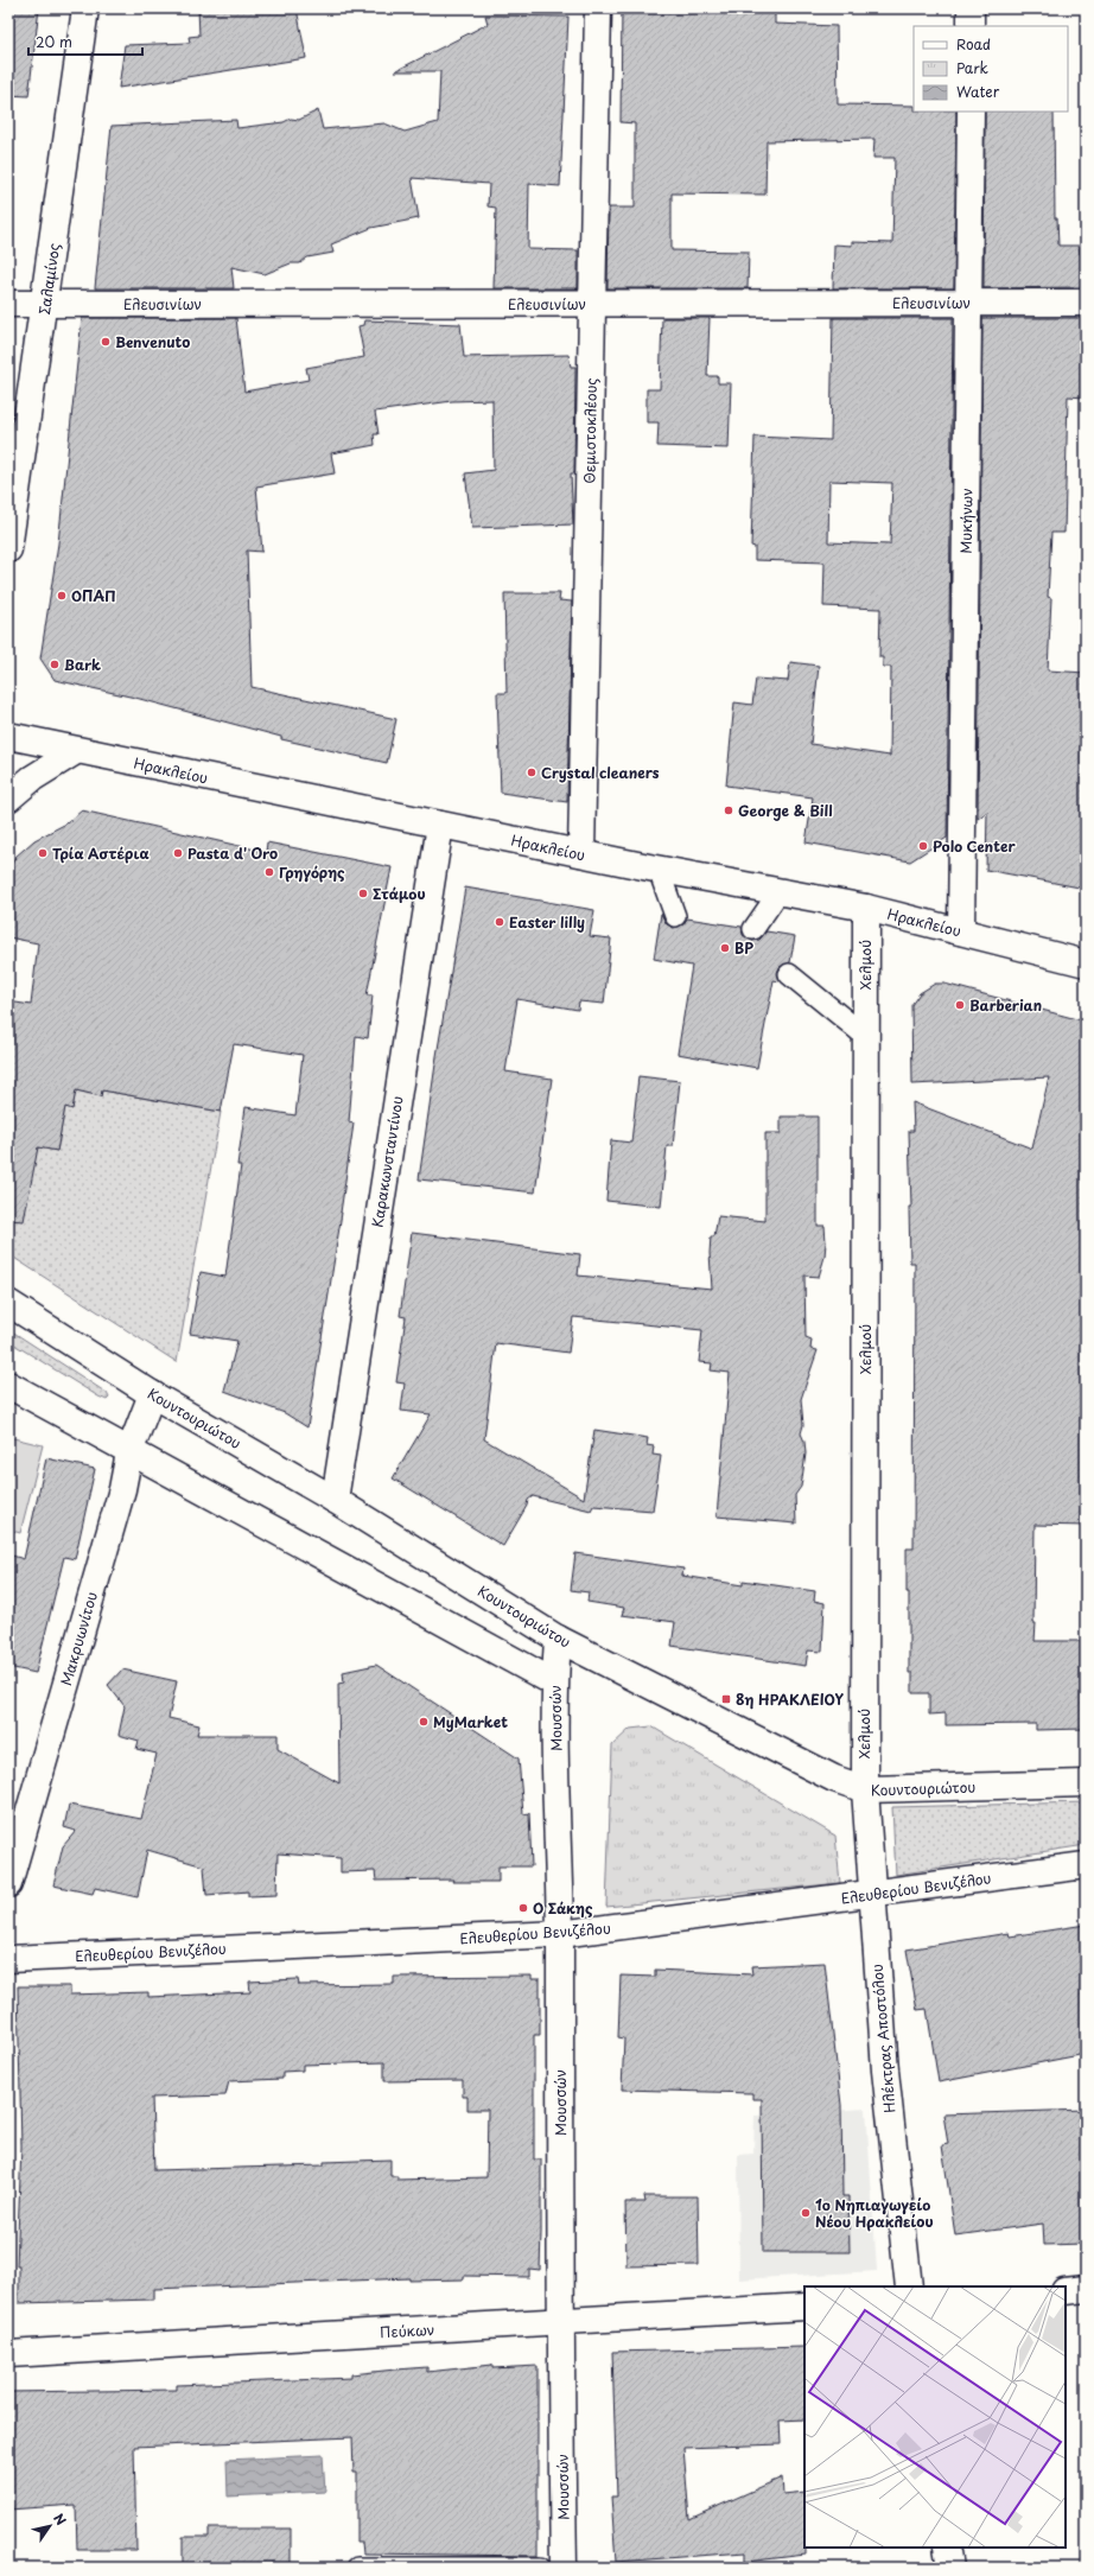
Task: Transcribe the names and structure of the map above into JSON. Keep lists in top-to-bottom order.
{
  "streets": {
    "street": [
      "Σαλαμίνος",
      "Ελευσινίων",
      "Θεμιστοκλέους",
      "Μυκήνων",
      "Ηρακλείου",
      "Χελμού",
      "Καρακωνσταντίνου",
      "Κουντουριώτου",
      "Μακρυωνίτου",
      "Μουσσών",
      "Ελευθερίου Βενιζέλου",
      "Ηλέκτρας Αποστόλου",
      "Πεύκων"
    ]
  },
  "crossings": [
    ["Σαλαμίνος", "Ελευσινίων"],
    ["Ελευσινίων", "Θεμιστοκλέους"],
    ["Ελευσινίων", "Μυκήνων"],
    ["Θεμιστοκλέους", "Ηρακλείου"],
    ["Μυκήνων", "Ηρακλείου"],
    ["Ηρακλείου", "Χελμού"],
    ["Ηρακλείου", "Καρακωνσταντίνου"],
    ["Χελμού", "Κουντουριώτου"],
    ["Χελμού", "Ηλέκτρας Αποστόλου"],
    ["Καρακωνσταντίνου", "Κουντουριώτου"],
    ["Κουντουριώτου", "Μακρυωνίτου"],
    ["Κουντουριώτου", "Μουσσών"],
    ["Κουντουριώτου", "Ηλέκτρας Αποστόλου"],
    ["Μουσσών", "Ελευθερίου Βενιζέλου"],
    ["Μουσσών", "Πεύκων"],
    ["Ελευθερίου Βενιζέλου", "Ηλέκτρας Αποστόλου"]
  ],
  "places": {
    "other": [
      "Benvenuto",
      "ΟΠΑΠ",
      "Bark",
      "Crystal cleaners",
      "George & Bill",
      "Polo Center",
      "Τρία Αστέρια",
      "Pasta d' Oro",
      "Γρηγόρης",
      "Στάμου",
      "Easter lilly",
      "BP",
      "Barberian",
      "MyMarket",
      "Ο Σάκης",
      "1ο Νηπιαγωγείο Νέου Ηρακλείου"
    ],
    "transit": ["8η ΗΡΑΚΛΕΙΟΥ"]
  },
  "legend": ["Road", "Park", "Water"],
  "scale_bar": "20 m",
  "north": "top right"
}
